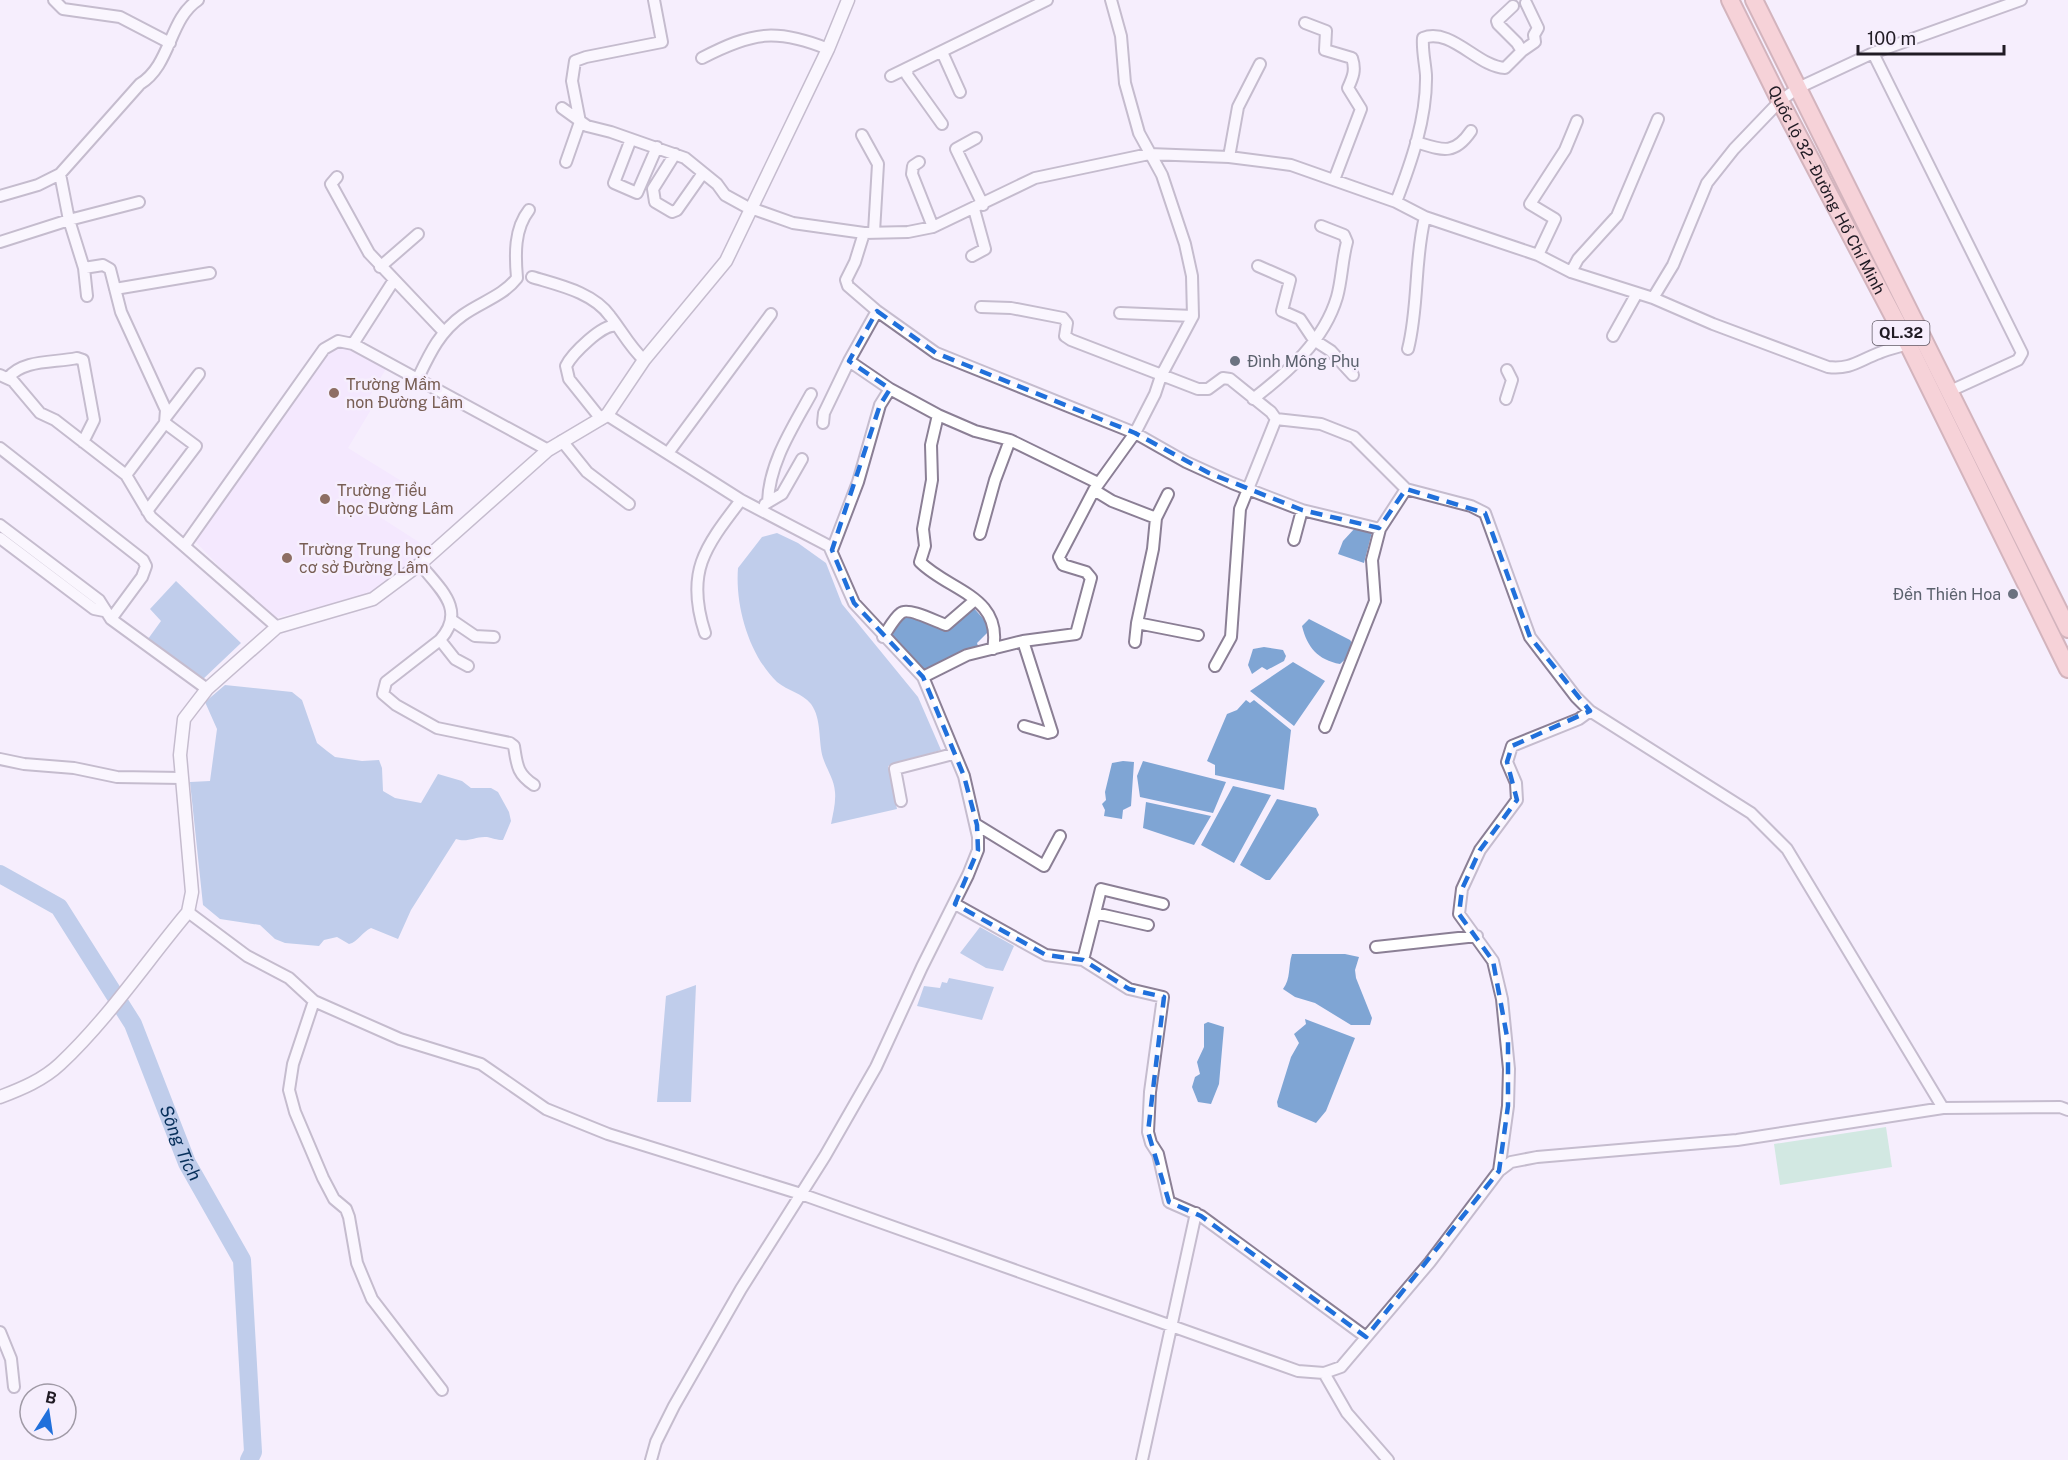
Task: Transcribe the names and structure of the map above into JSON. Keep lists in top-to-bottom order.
{
  "streets": {
    "highway": ["Quốc lộ 32 - Đường Hồ Chí Minh", "QL.32"]
  },
  "water": ["Sông Tích"],
  "places": [
    "Đình Mông Phụ",
    "Trường Mầm non Đường Lâm",
    "Trường Tiểu học Đường Lâm",
    "Trường Trung học cơ sở Đường Lâm",
    "Đền Thiên Hoa"
  ],
  "scale_bar": "100 m",
  "north": "top"
}
